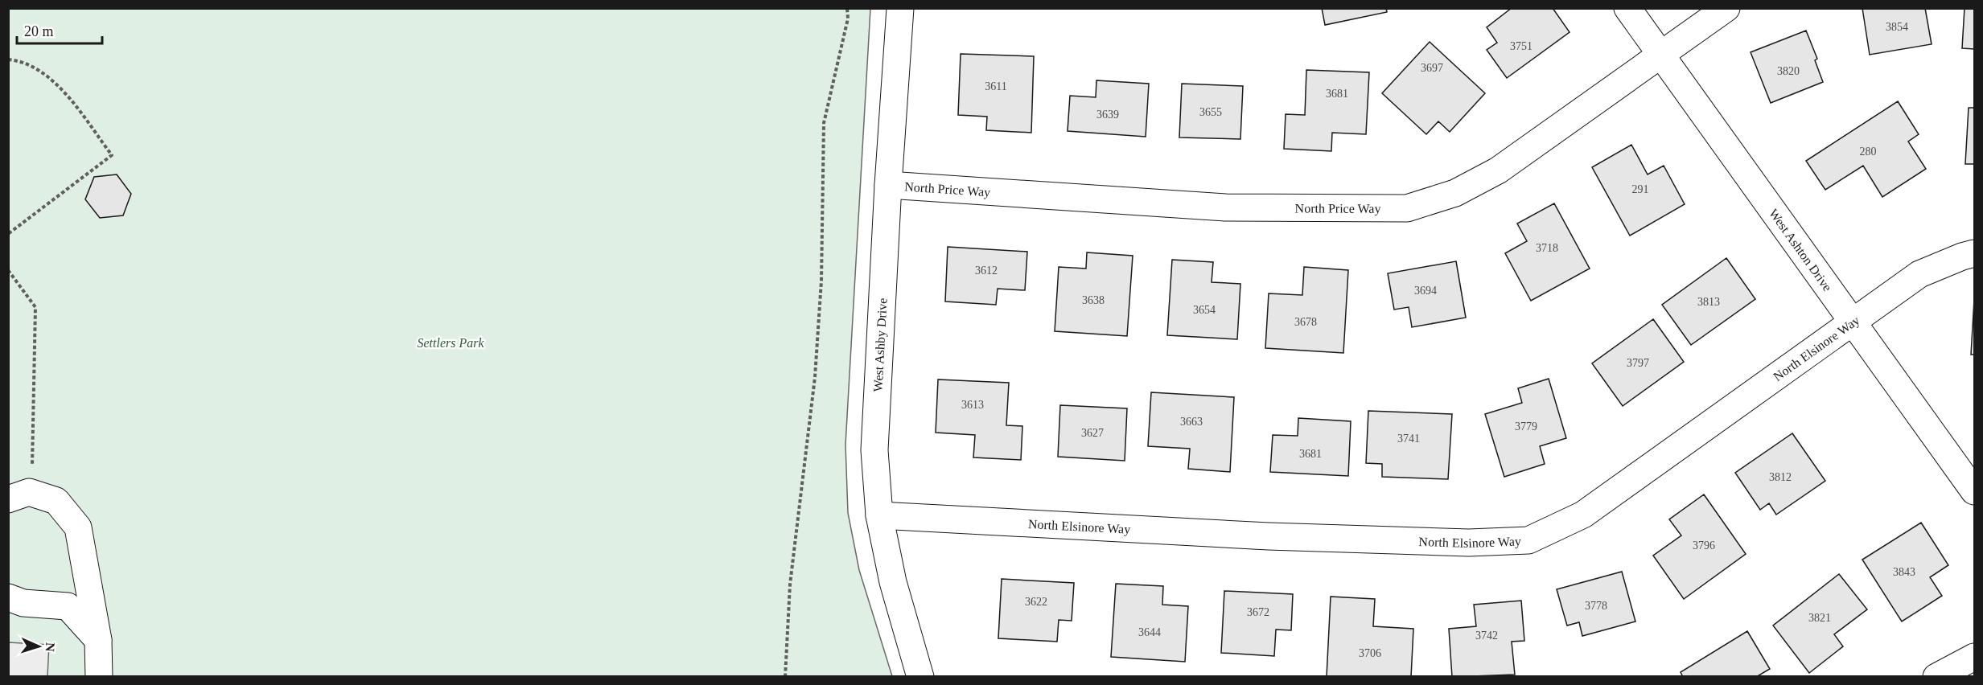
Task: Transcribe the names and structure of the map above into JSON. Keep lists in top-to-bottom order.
{
  "streets": {
    "street": [
      "North Price Way",
      "West Ashton Drive",
      "West Ashby Drive",
      "North Elsinore Way"
    ]
  },
  "crossings": [
    ["North Price Way", "West Ashton Drive"],
    ["North Price Way", "West Ashby Drive"],
    ["West Ashton Drive", "North Elsinore Way"],
    ["West Ashby Drive", "North Elsinore Way"]
  ],
  "parks": ["Settlers Park"],
  "house_numbers": [
    "3854",
    "3751",
    "3697",
    "3820",
    "3611",
    "3681",
    "3655",
    "3639",
    "280",
    "291",
    "3718",
    "3612",
    "3694",
    "3638",
    "3813",
    "3654",
    "3678",
    "3797",
    "3613",
    "3663",
    "3779",
    "3627",
    "3741",
    "3681",
    "3812",
    "3796",
    "3843",
    "3622",
    "3778",
    "3672",
    "3821",
    "3644",
    "3742",
    "3706"
  ],
  "scale_bar": "20 m",
  "north": "right"
}
